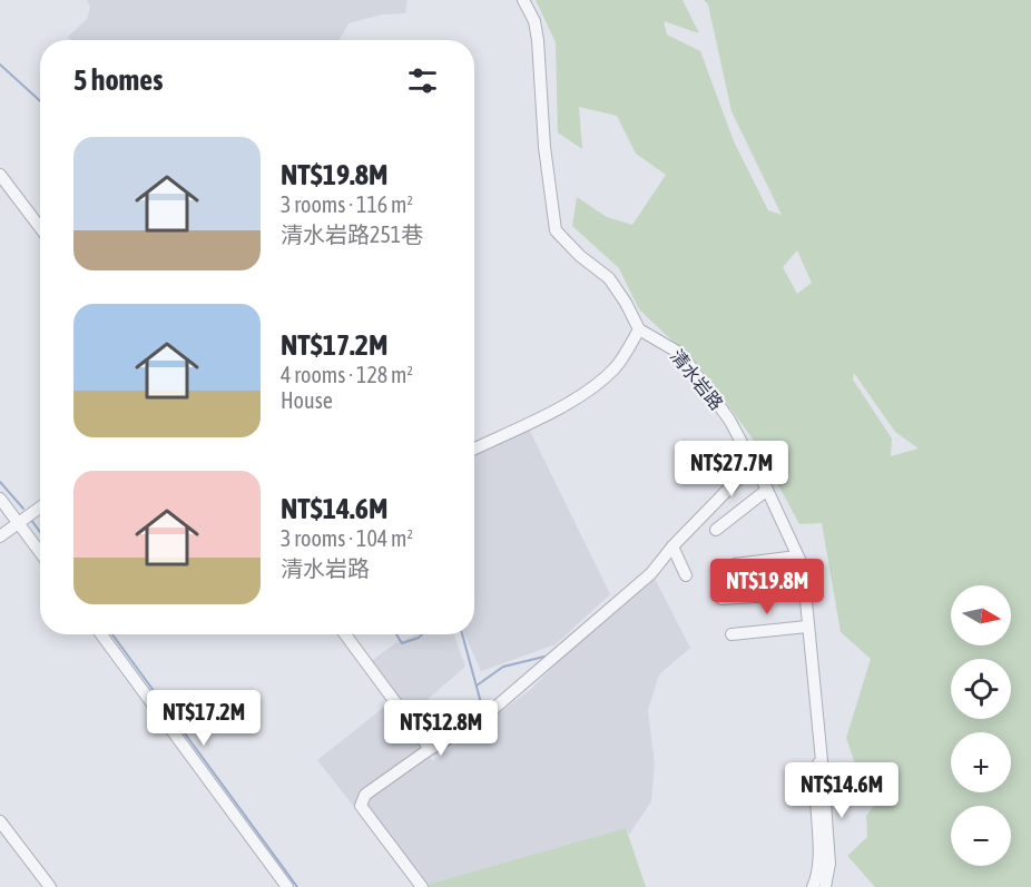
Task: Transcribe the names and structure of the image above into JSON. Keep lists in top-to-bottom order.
{
  "streets": {
    "street": ["清水岩路"]
  },
  "north": "right",
  "page": {
    "heading": "5 homes",
    "list": [
      {
        "name": "NT$19.8M",
        "note": "3 rooms · 116 m² · 清水岩路251巷"
      },
      {
        "name": "NT$17.2M",
        "note": "4 rooms · 128 m² · House"
      },
      {
        "name": "NT$14.6M",
        "note": "3 rooms · 104 m² · 清水岩路"
      }
    ],
    "price": [
      "NT$27.7M",
      "NT$19.8M",
      "NT$17.2M",
      "NT$12.8M",
      "NT$14.6M"
    ],
    "map_buttons": ["+", "−"]
  }
}
